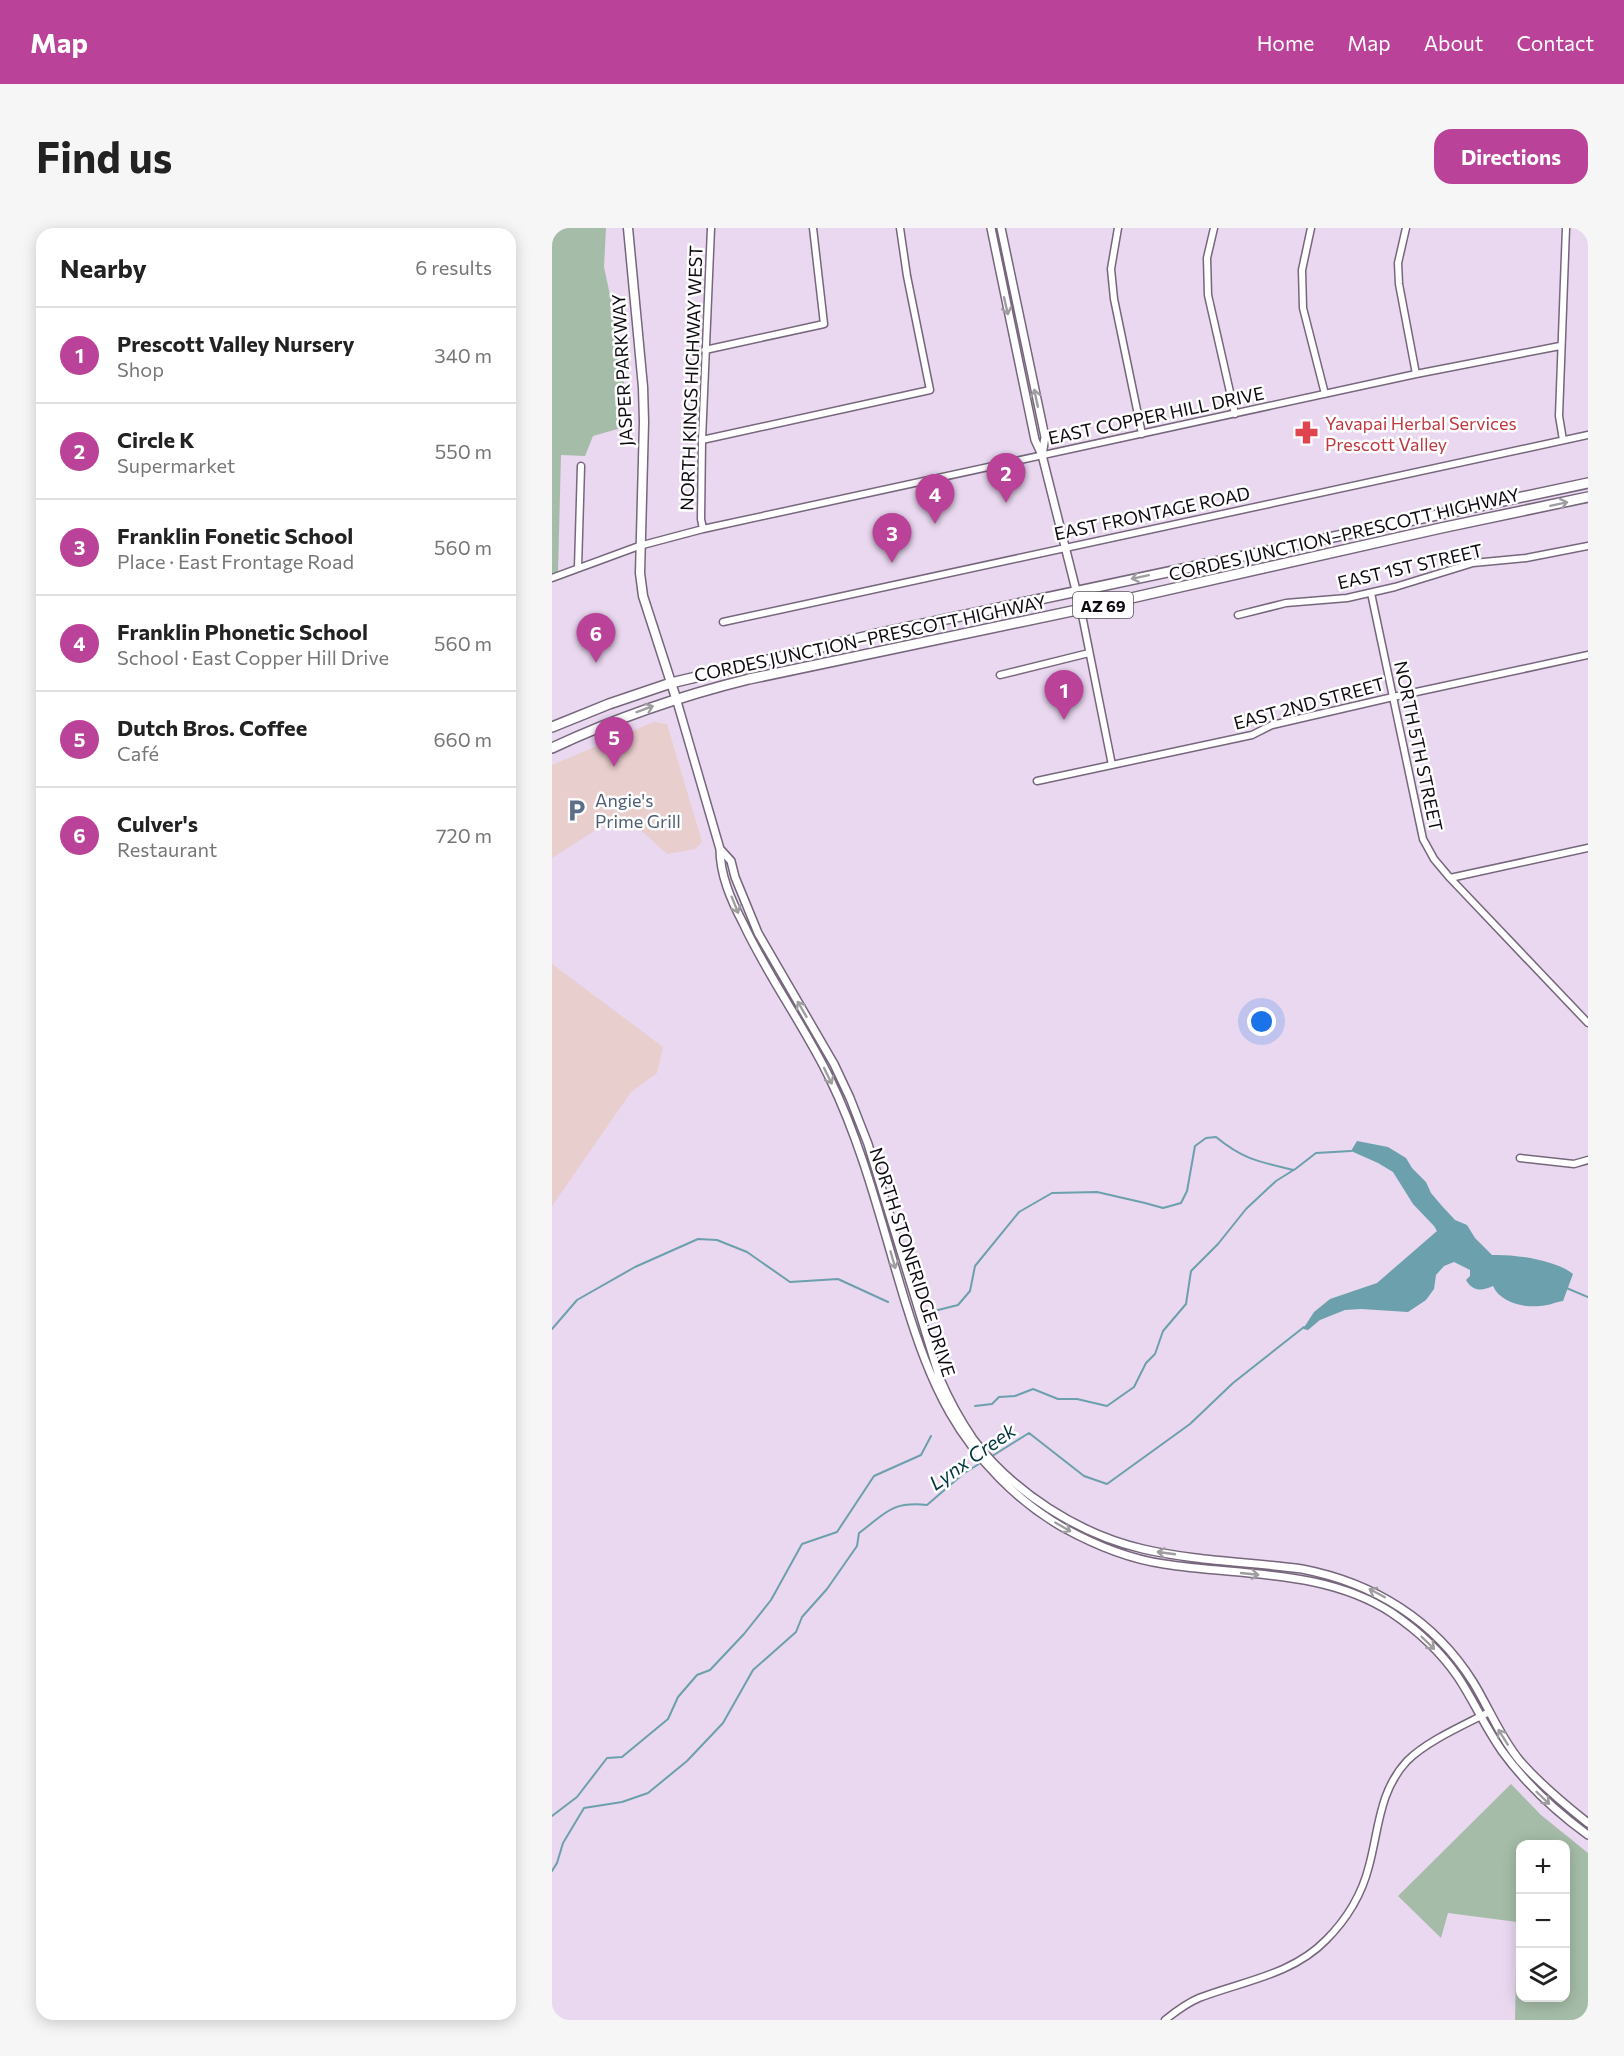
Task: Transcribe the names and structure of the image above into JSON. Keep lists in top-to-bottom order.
{
  "streets": {
    "main road": [
      "JASPER PARKWAY",
      "CORDES JUNCTION–PRESCOTT HIGHWAY",
      "AZ 69",
      "NORTH STONERIDGE DRIVE"
    ],
    "street": [
      "NORTH KINGS HIGHWAY WEST",
      "EAST COPPER HILL DRIVE",
      "EAST FRONTAGE ROAD",
      "EAST 1ST STREET",
      "EAST 2ND STREET",
      "NORTH 5TH STREET"
    ]
  },
  "crossings": [
    ["JASPER PARKWAY", "EAST COPPER HILL DRIVE"],
    ["JASPER PARKWAY", "NORTH STONERIDGE DRIVE"],
    ["NORTH KINGS HIGHWAY WEST", "EAST COPPER HILL DRIVE"],
    ["EAST COPPER HILL DRIVE", "NORTH STONERIDGE DRIVE"],
    ["CORDES JUNCTION–PRESCOTT HIGHWAY", "NORTH STONERIDGE DRIVE"],
    ["EAST 1ST STREET", "NORTH 5TH STREET"],
    ["EAST 2ND STREET", "NORTH 5TH STREET"]
  ],
  "water": ["Lynx Creek"],
  "places": {
    "pharmacy": ["Yavapai Herbal Services Prescott Valley"],
    "parking": ["Angie's Prime Grill"]
  },
  "page": {
    "header": "Map",
    "nav": [
      "Home",
      "Map",
      "About",
      "Contact"
    ],
    "buttons": "Directions",
    "title": "Find us",
    "heading": ["Nearby", "6 results"],
    "list": [
      {
        "mark": "1",
        "name": "Prescott Valley Nursery",
        "note": "Shop",
        "value": "340 m"
      },
      {
        "mark": "2",
        "name": "Circle K",
        "note": "Supermarket",
        "value": "550 m"
      },
      {
        "mark": "3",
        "name": "Franklin Fonetic School",
        "note": "Place · East Frontage Road",
        "value": "560 m"
      },
      {
        "mark": "4",
        "name": "Franklin Phonetic School",
        "note": "School · East Copper Hill Drive",
        "value": "560 m"
      },
      {
        "mark": "5",
        "name": "Dutch Bros. Coffee",
        "note": "Café",
        "value": "660 m"
      },
      {
        "mark": "6",
        "name": "Culver's",
        "note": "Restaurant",
        "value": "720 m"
      }
    ],
    "pins": [
      "2",
      "4",
      "3",
      "6",
      "1",
      "5"
    ],
    "map_buttons": ["+", "−"]
  }
}
